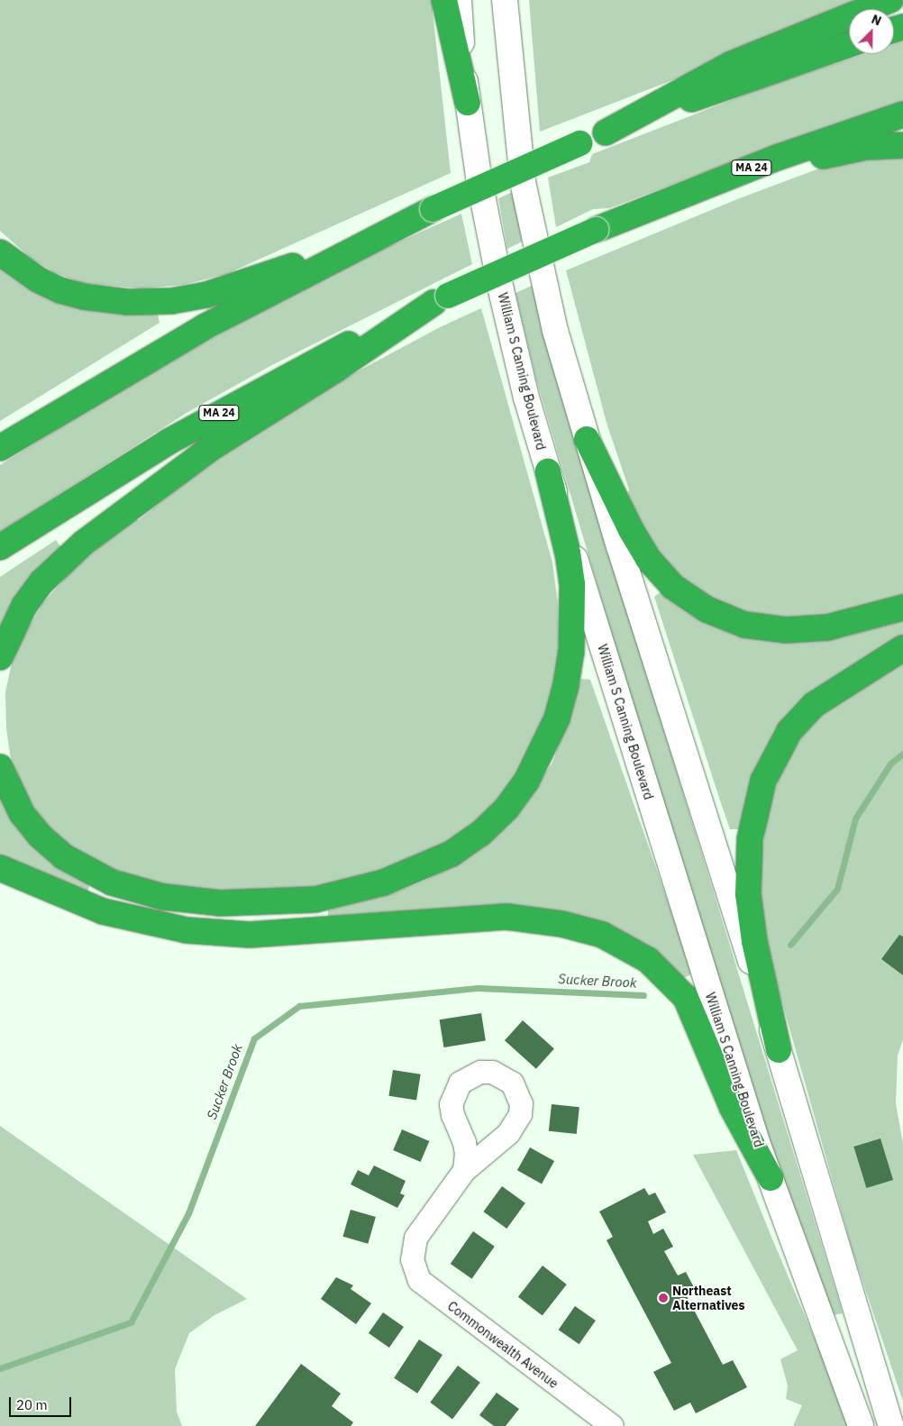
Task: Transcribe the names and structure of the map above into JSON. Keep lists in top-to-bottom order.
{
  "streets": {
    "highway": ["MA 24"],
    "main road": ["William S Canning Boulevard"],
    "street": ["Commonwealth Avenue"]
  },
  "water": ["Sucker Brook"],
  "places": ["Northeast Alternatives"],
  "scale_bar": "20 m",
  "north": "top right"
}
